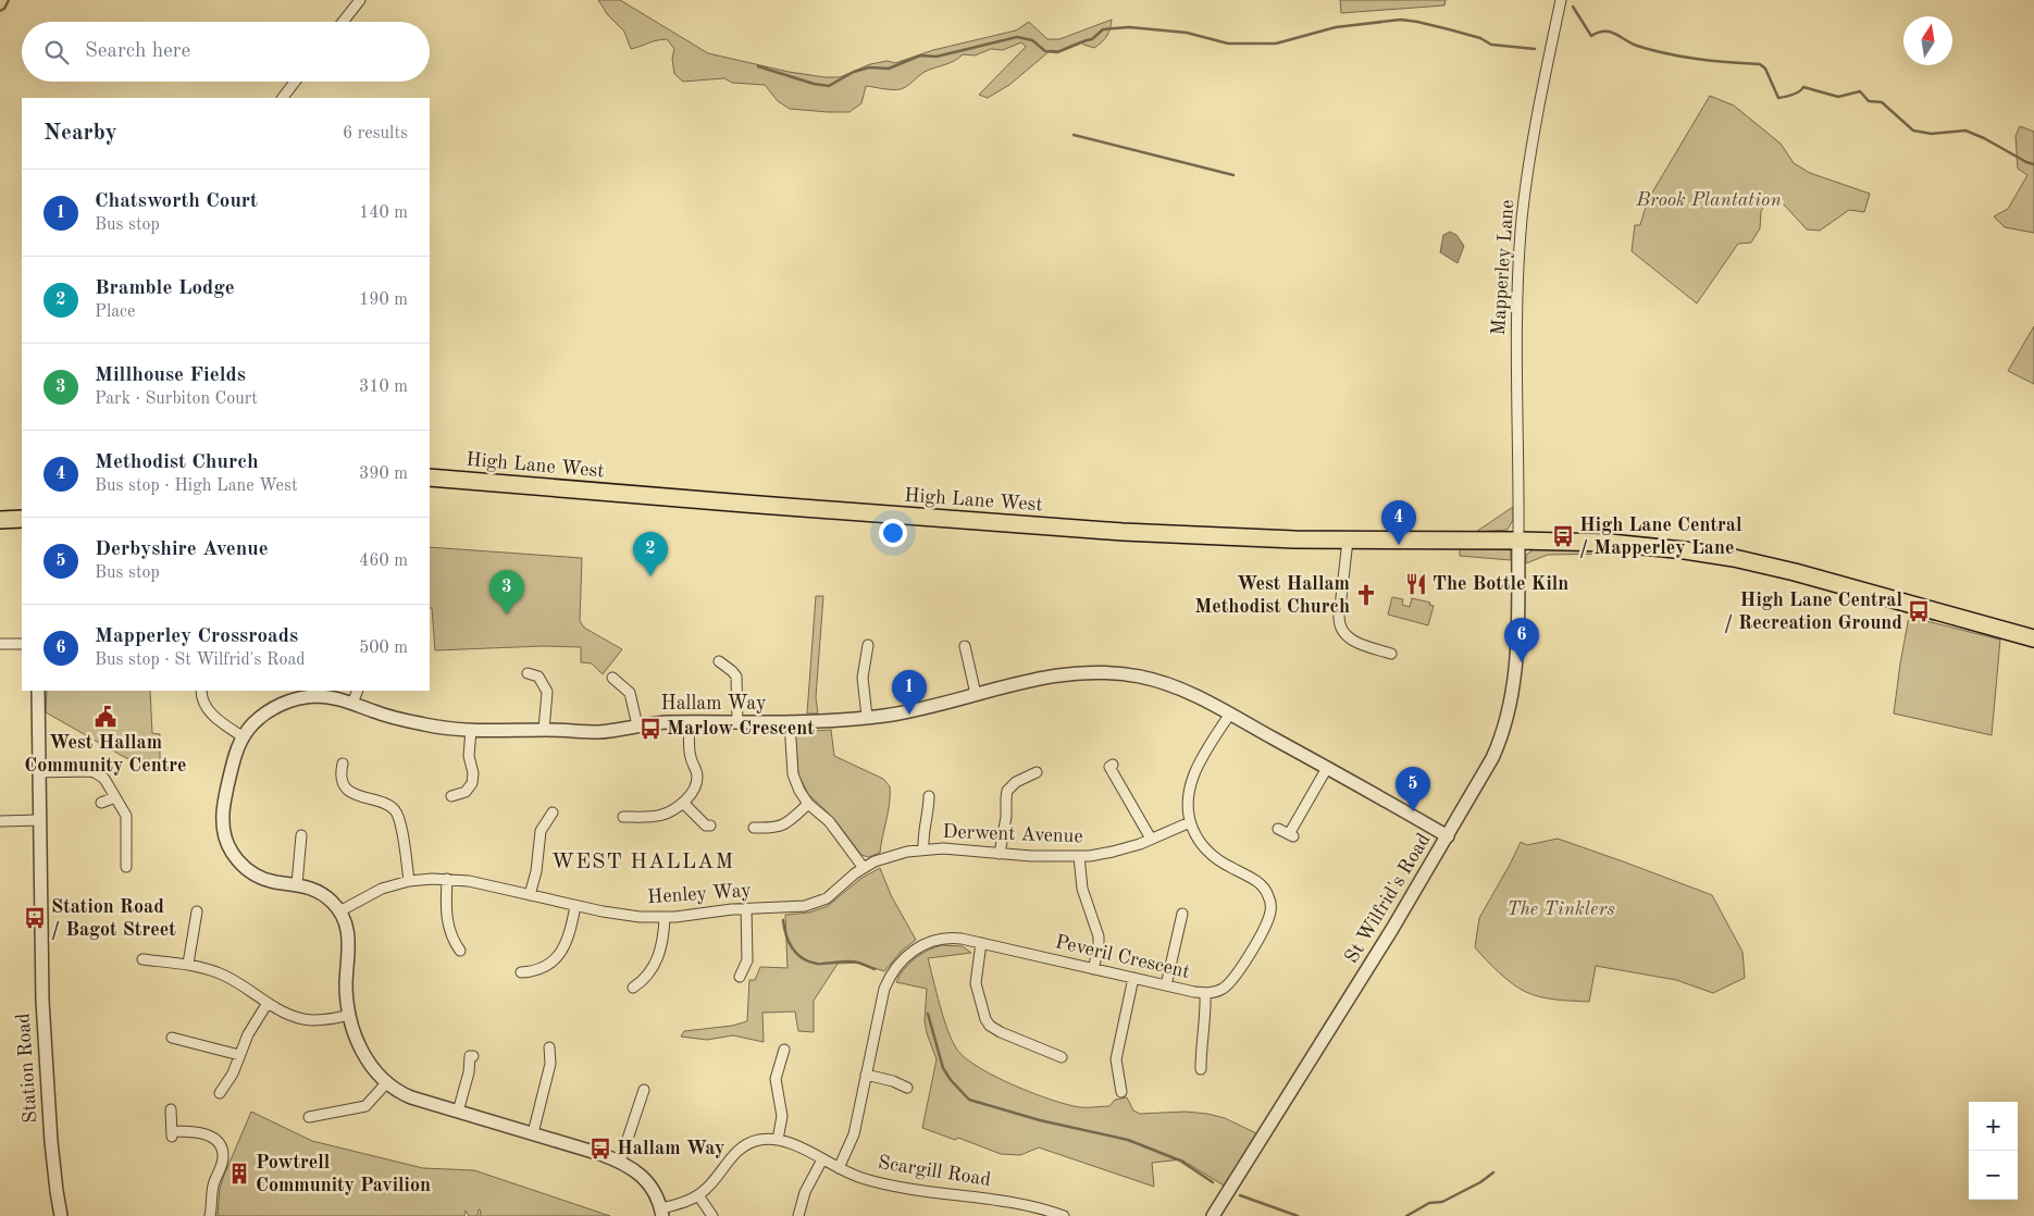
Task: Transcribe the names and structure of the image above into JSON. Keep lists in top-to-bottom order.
{
  "streets": {
    "main road": ["High Lane West"],
    "street": [
      "Mapperley Lane",
      "Hallam Way",
      "Derwent Avenue",
      "Henley Way",
      "St Wilfrid's Road",
      "Peveril Crescent",
      "Station Road",
      "Scargill Road"
    ]
  },
  "crossings": [
    ["Mapperley Lane", "High Lane West"],
    ["Mapperley Lane", "St Wilfrid's Road"],
    ["High Lane West", "St Wilfrid's Road"],
    ["Hallam Way", "Henley Way"],
    ["Hallam Way", "St Wilfrid's Road"],
    ["Hallam Way", "Peveril Crescent"],
    ["Hallam Way", "Scargill Road"],
    ["Derwent Avenue", "Henley Way"],
    ["Derwent Avenue", "Peveril Crescent"],
    ["Peveril Crescent", "Scargill Road"]
  ],
  "districts": ["WEST HALLAM"],
  "parks": ["Brook Plantation", "The Tinklers"],
  "places": {
    "bus stop": [
      "High Lane Central / Mapperley Lane",
      "High Lane Central / Recreation Ground",
      "Marlow Crescent",
      "Station Road / Bagot Street",
      "Hallam Way"
    ],
    "restaurant": ["The Bottle Kiln"],
    "church": ["West Hallam Methodist Church"],
    "public building": ["West Hallam Community Centre"],
    "building": ["Powtrell Community Pavilion"]
  },
  "north": "top",
  "page": {
    "search": "Search here",
    "heading": ["Nearby", "6 results"],
    "list": [
      {
        "mark": "1",
        "name": "Chatsworth Court",
        "note": "Bus stop",
        "value": "140 m"
      },
      {
        "mark": "2",
        "name": "Bramble Lodge",
        "note": "Place",
        "value": "190 m"
      },
      {
        "mark": "3",
        "name": "Millhouse Fields",
        "note": "Park · Surbiton Court",
        "value": "310 m"
      },
      {
        "mark": "4",
        "name": "Methodist Church",
        "note": "Bus stop · High Lane West",
        "value": "390 m"
      },
      {
        "mark": "5",
        "name": "Derbyshire Avenue",
        "note": "Bus stop",
        "value": "460 m"
      },
      {
        "mark": "6",
        "name": "Mapperley Crossroads",
        "note": "Bus stop · St Wilfrid's Road",
        "value": "500 m"
      }
    ],
    "pins": [
      "4",
      "2",
      "3",
      "6",
      "1",
      "5"
    ],
    "map_buttons": ["+", "−"]
  }
}
